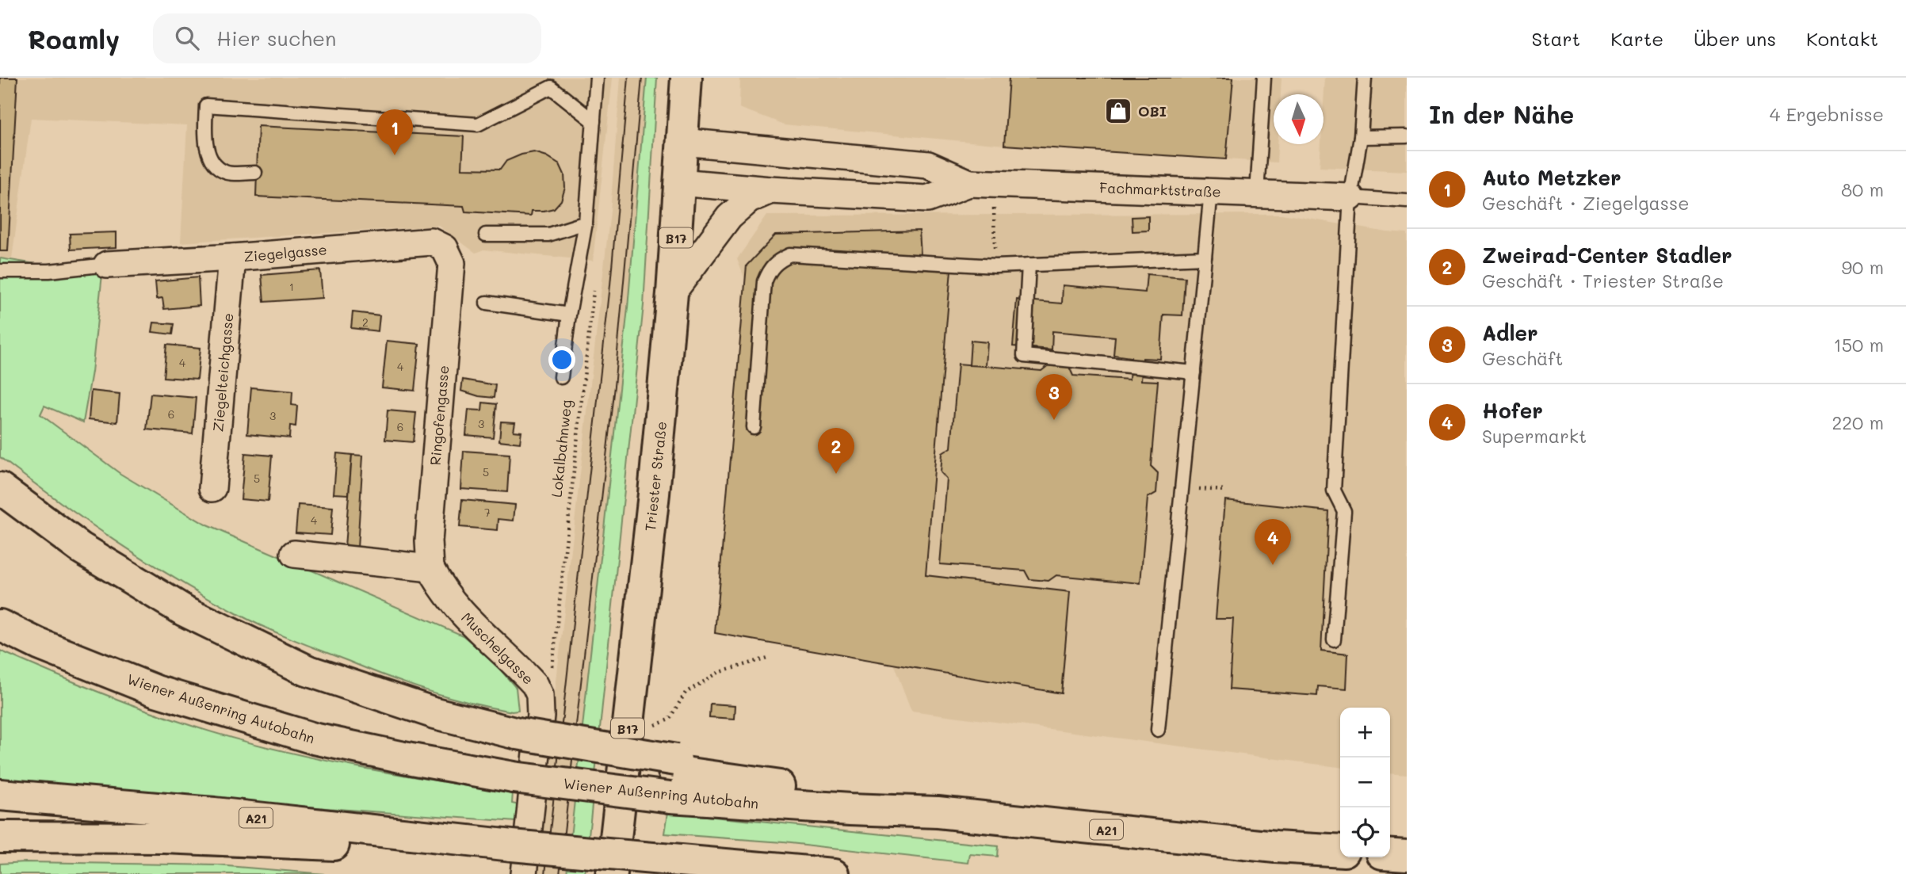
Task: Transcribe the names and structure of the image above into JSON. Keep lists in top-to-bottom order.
{
  "streets": {
    "main road": [
      "B17",
      "Triester Straße",
      "Wiener Außenring Autobahn",
      "A21"
    ],
    "street": [
      "Fachmarktstraße",
      "Ziegelgasse",
      "Ziegelteichgasse",
      "Ringofengasse",
      "Muschelgasse"
    ],
    "path": ["Lokalbahnweg"]
  },
  "crossings": [
    ["Fachmarktstraße", "Triester Straße"],
    ["Ziegelgasse", "Ziegelteichgasse"],
    ["Ziegelgasse", "Ringofengasse"],
    ["Ringofengasse", "Muschelgasse"],
    ["Lokalbahnweg", "Muschelgasse"]
  ],
  "places": {
    "shop": ["OBI"]
  },
  "house_numbers": [
    "1",
    "2",
    "4",
    "4",
    "6",
    "3",
    "3",
    "6",
    "5",
    "5",
    "7",
    "4"
  ],
  "north": "bottom",
  "page": {
    "header": "Roamly",
    "search": "Hier suchen",
    "nav": [
      "Start",
      "Karte",
      "Über uns",
      "Kontakt"
    ],
    "heading": ["In der Nähe", "4 Ergebnisse"],
    "pins": [
      "1",
      "3",
      "2",
      "4"
    ],
    "list": [
      {
        "mark": "1",
        "name": "Auto Metzker",
        "note": "Geschäft · Ziegelgasse",
        "value": "80 m"
      },
      {
        "mark": "2",
        "name": "Zweirad-Center Stadler",
        "note": "Geschäft · Triester Straße",
        "value": "90 m"
      },
      {
        "mark": "3",
        "name": "Adler",
        "note": "Geschäft",
        "value": "150 m"
      },
      {
        "mark": "4",
        "name": "Hofer",
        "note": "Supermarkt",
        "value": "220 m"
      }
    ],
    "map_buttons": ["+", "−"]
  }
}
